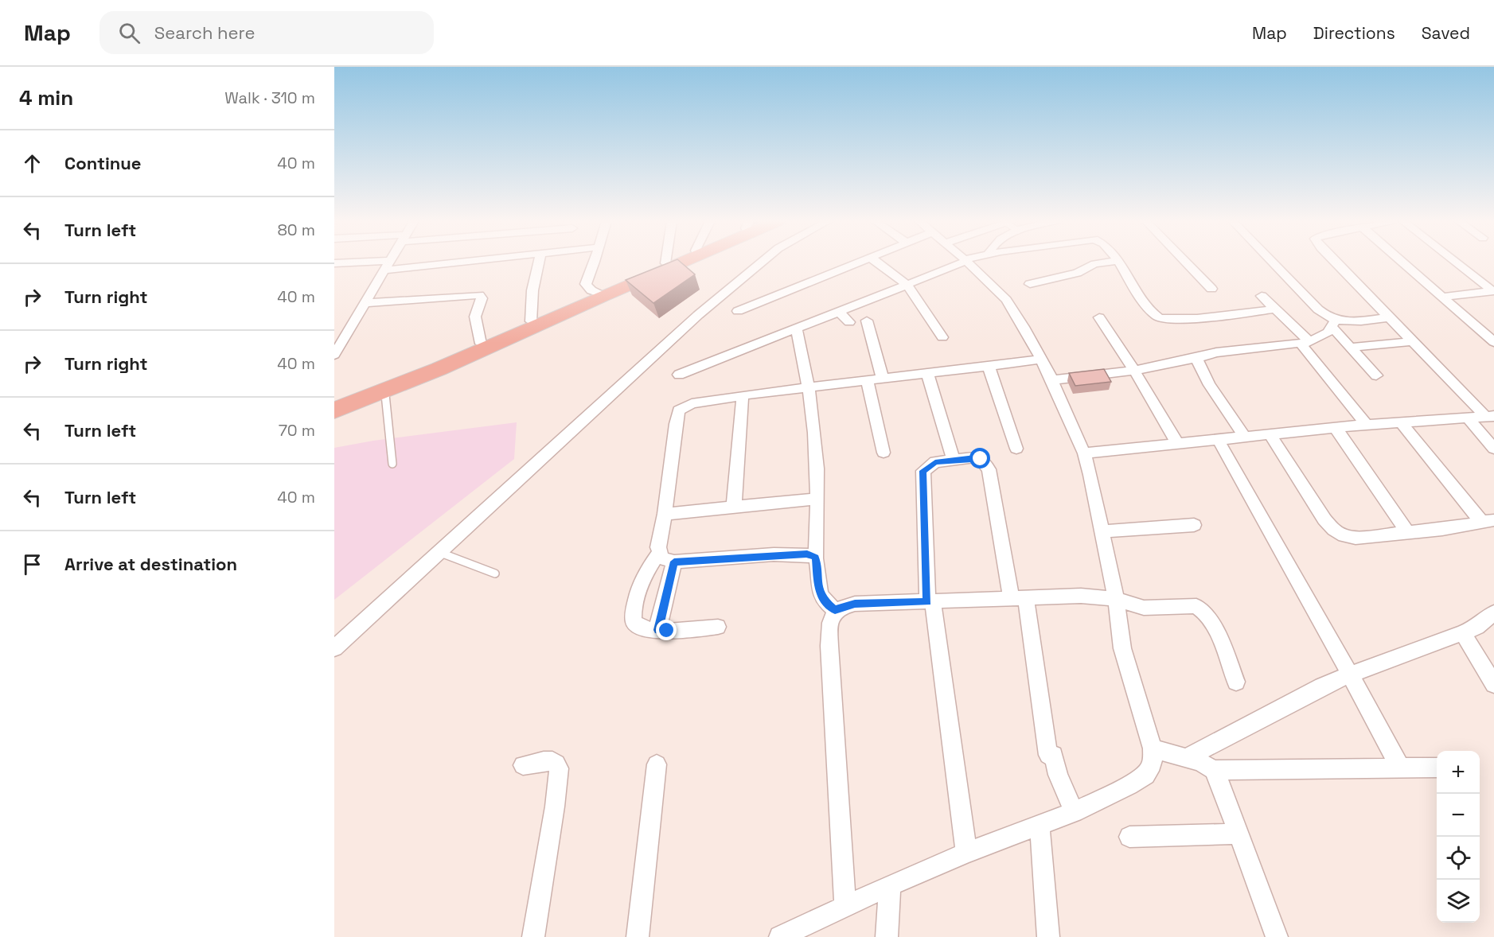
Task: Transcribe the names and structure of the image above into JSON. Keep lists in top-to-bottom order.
{
  "page": {
    "header": "Map",
    "search": "Search here",
    "nav": ["Map", "Directions", "Saved"],
    "heading": ["4 min", "Walk · 310 m"],
    "list": [
      ["Continue", "40 m"],
      ["Turn left", "80 m"],
      ["Turn right", "40 m"],
      ["Turn right", "40 m"],
      ["Turn left", "70 m"],
      ["Turn left", "40 m"],
      "Arrive at destination"
    ],
    "map_buttons": ["+", "−"]
  }
}
